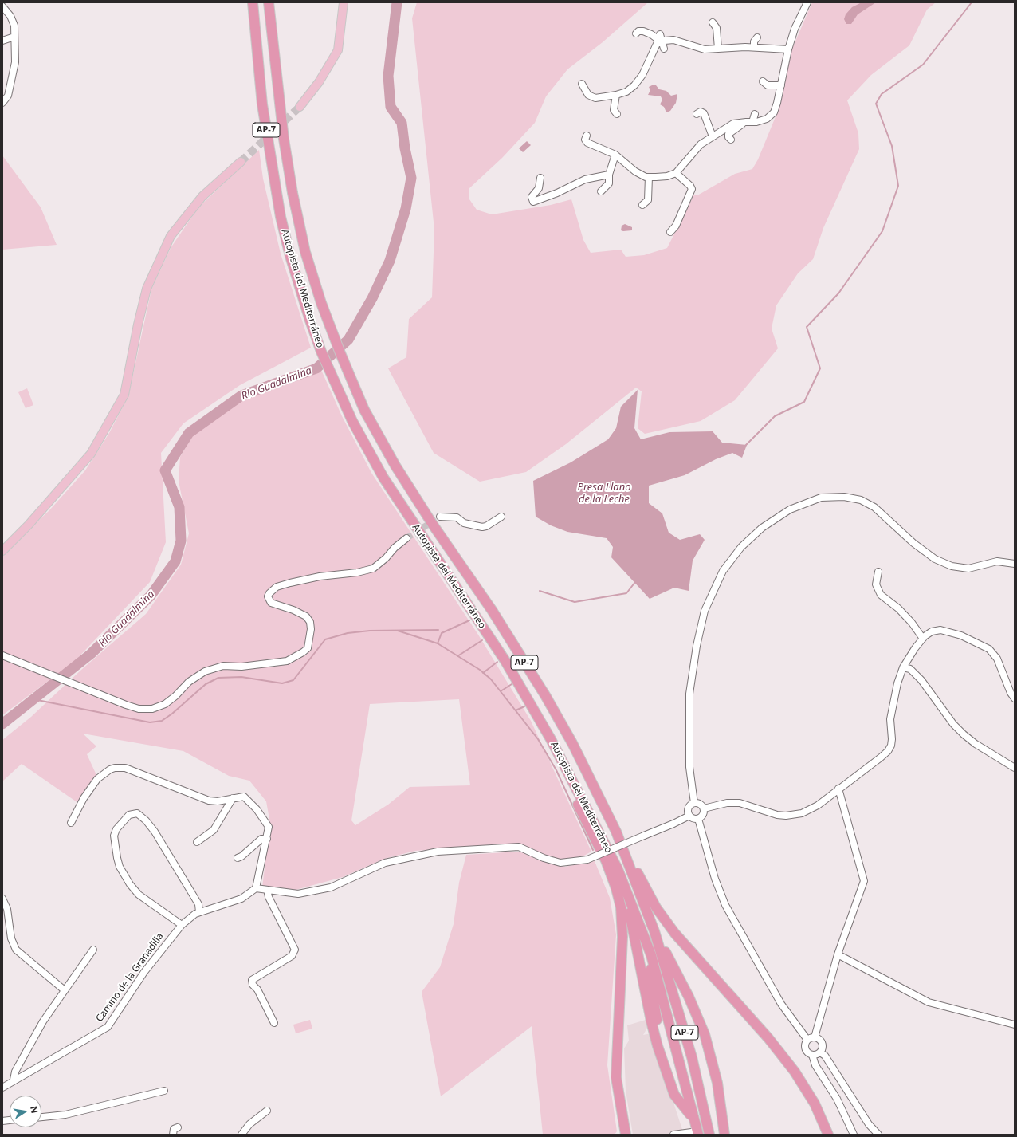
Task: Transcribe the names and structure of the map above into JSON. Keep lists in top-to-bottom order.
{
  "streets": {
    "highway": ["AP-7", "Autopista del Mediterráneo"],
    "street": ["Camino de la Granadilla"]
  },
  "water": ["Rio Guadalmina", "Presa Llano de la Leche"],
  "north": "right"
}
